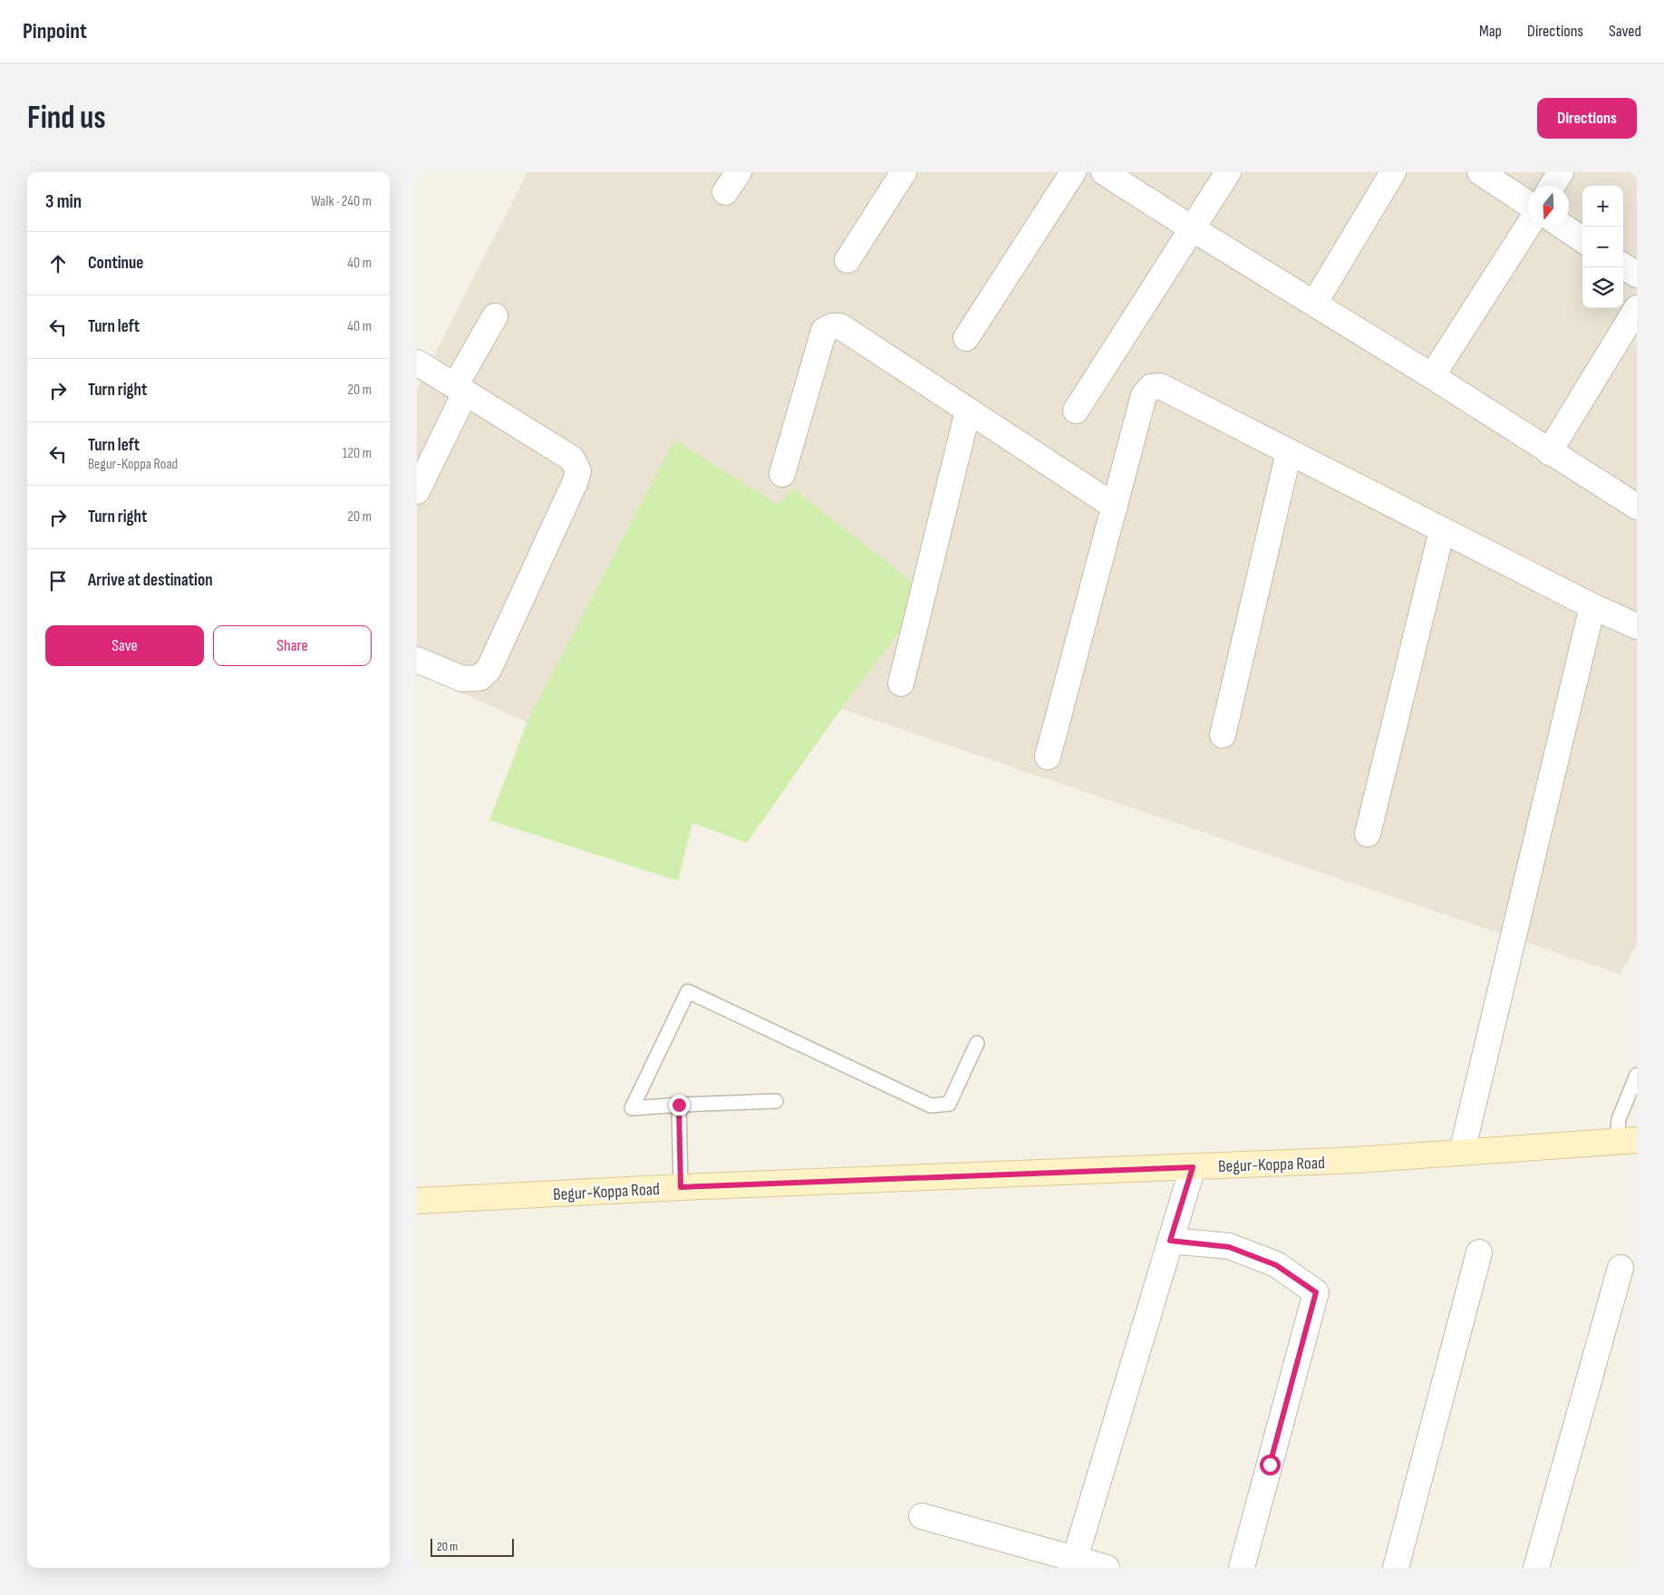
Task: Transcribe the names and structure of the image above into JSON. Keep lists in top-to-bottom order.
{
  "streets": {
    "main road": ["Begur-Koppa Road"]
  },
  "scale_bar": "20 m",
  "north": "bottom",
  "page": {
    "header": "Pinpoint",
    "nav": ["Map", "Directions", "Saved"],
    "buttons": [
      "Directions",
      ["Save", "Share"]
    ],
    "title": "Find us",
    "heading": ["3 min", "Walk · 240 m"],
    "map_buttons": ["+", "−"],
    "list": [
      ["Continue", "40 m"],
      ["Turn left", "40 m"],
      ["Turn right", "20 m"],
      ["Turn left", "Begur-Koppa Road", "120 m"],
      ["Turn right", "20 m"],
      "Arrive at destination"
    ],
    "scale": "20 m"
  }
}
